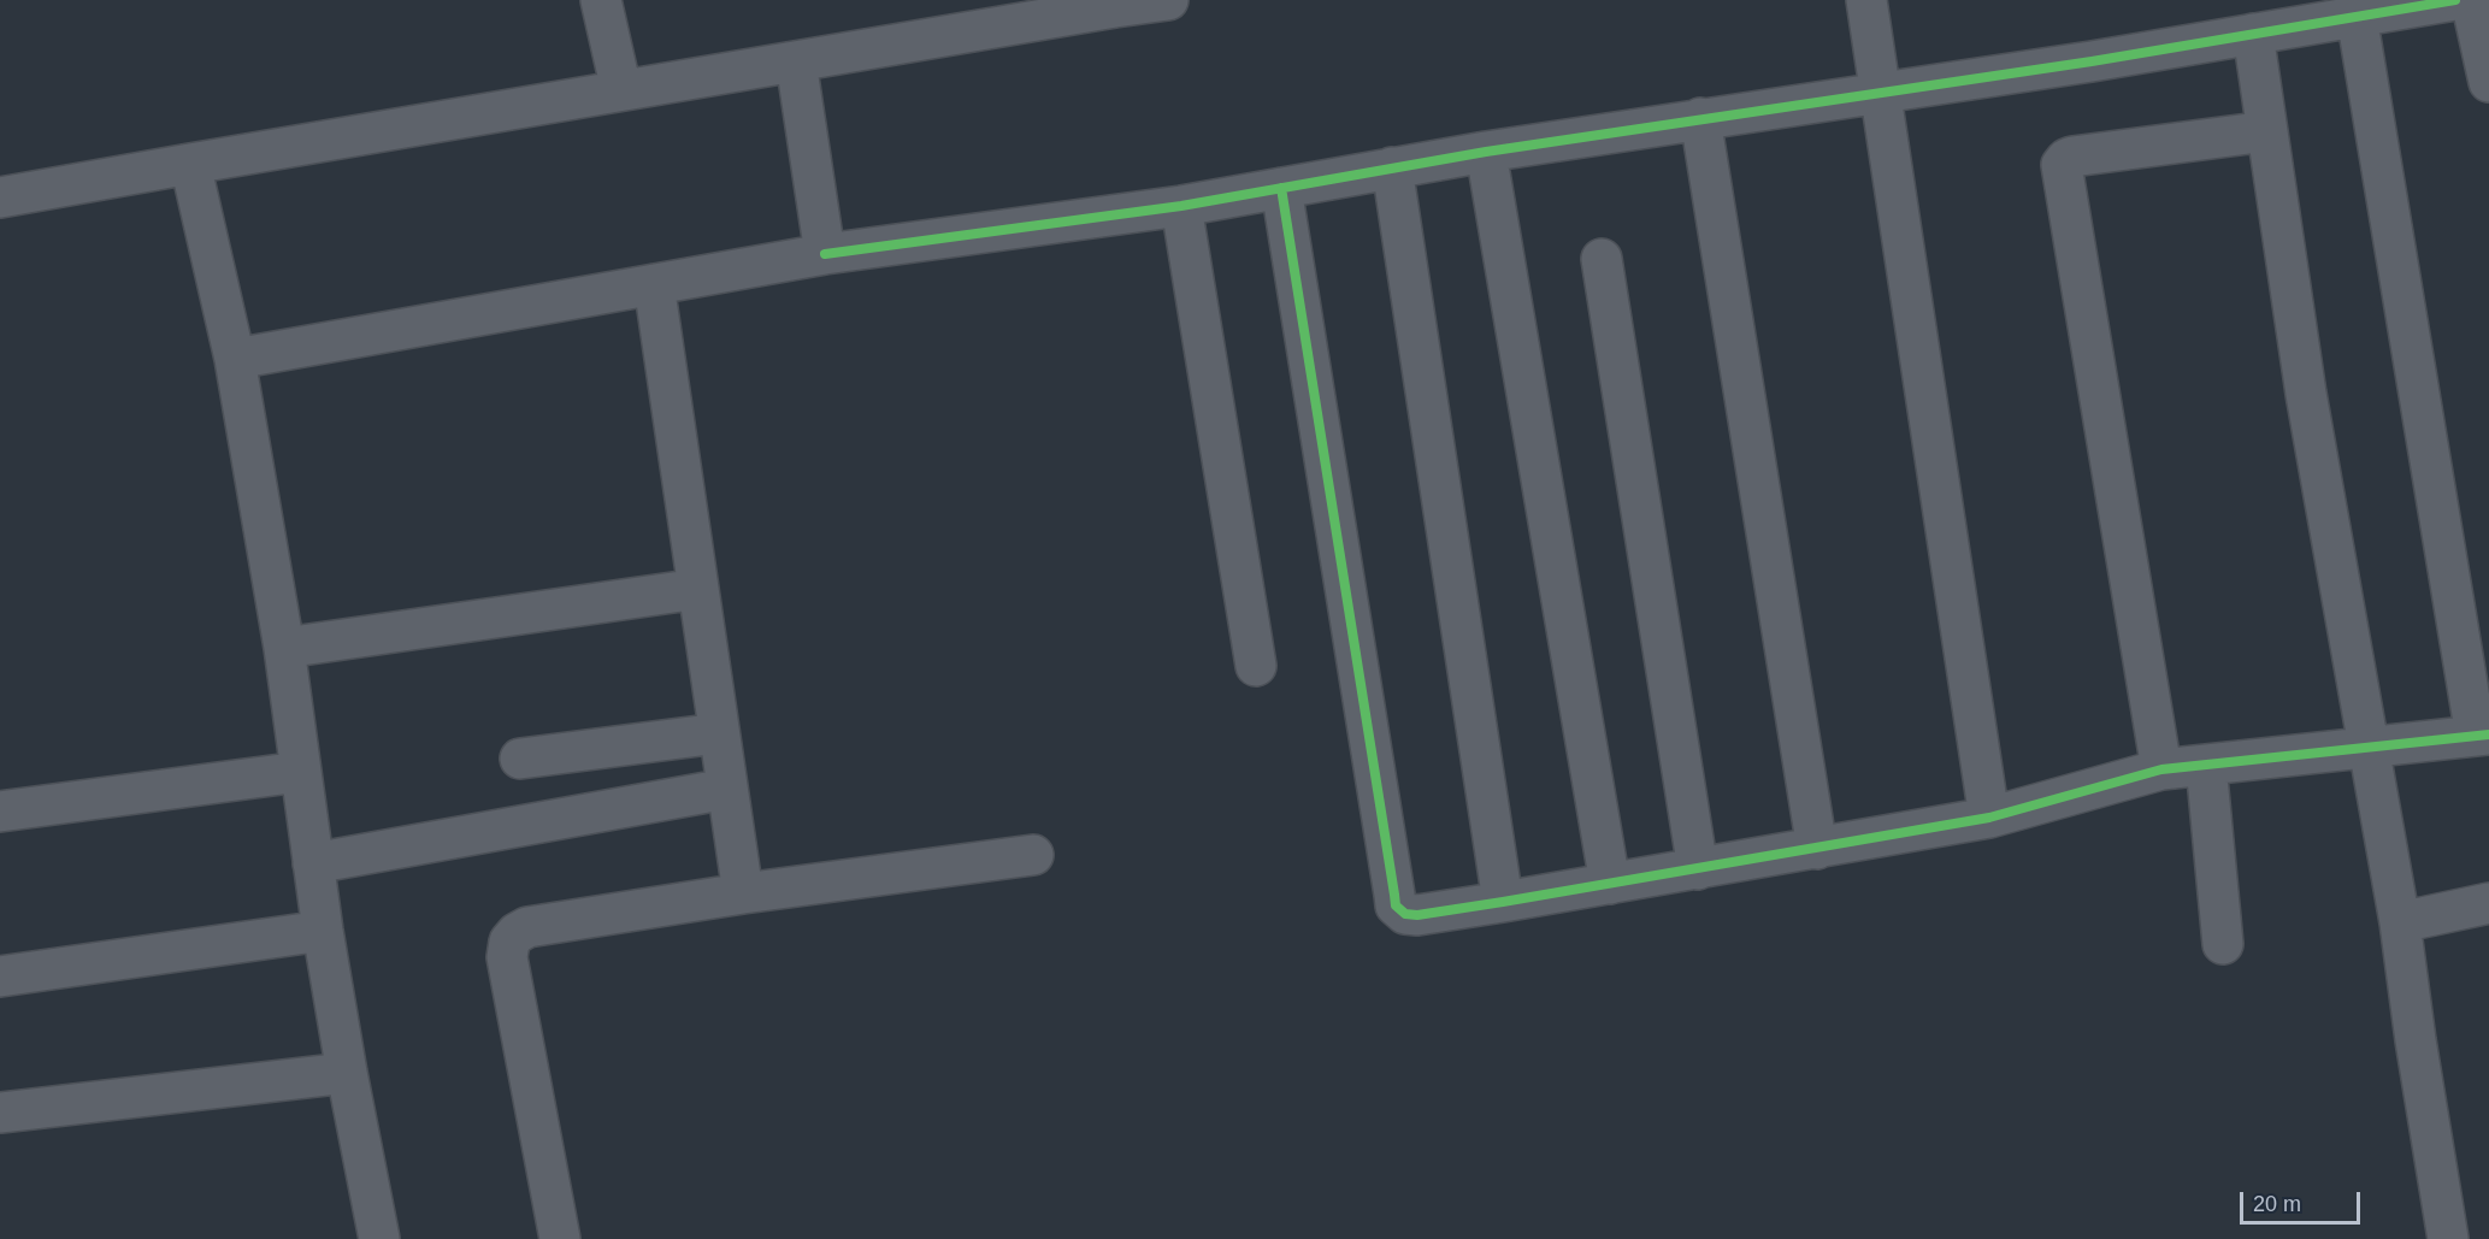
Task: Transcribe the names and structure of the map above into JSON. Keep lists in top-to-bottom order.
{
  "scale_bar": "20 m"
}
